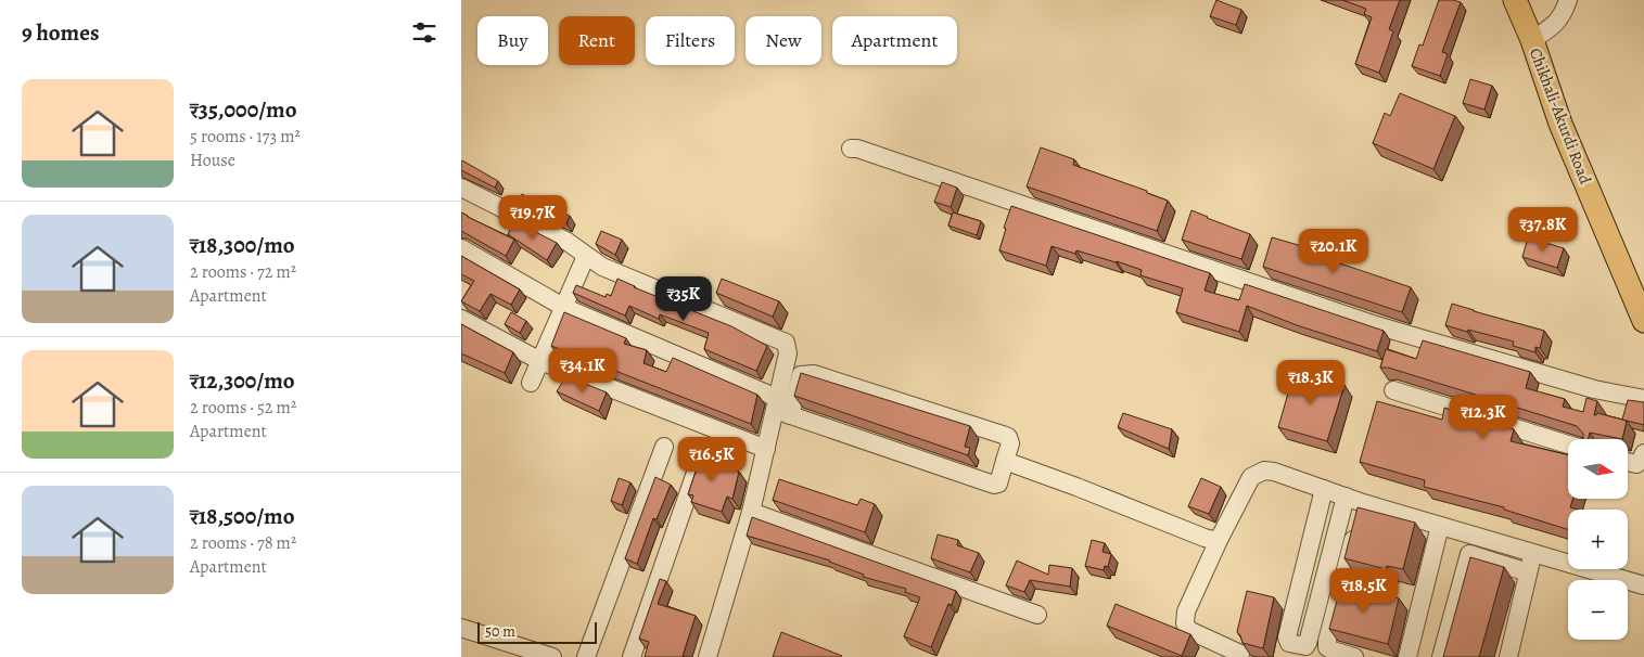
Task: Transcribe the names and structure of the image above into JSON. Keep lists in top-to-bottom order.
{
  "streets": {
    "main road": ["Chikhali-Akurdi Road"]
  },
  "scale_bar": "50 m",
  "north": "right",
  "page": {
    "heading": "9 homes",
    "chip": [
      "Buy",
      "Rent",
      "Filters",
      "New",
      "Apartment"
    ],
    "list": [
      {
        "name": "₹35,000/mo",
        "note": "5 rooms · 173 m² · House"
      },
      {
        "name": "₹18,300/mo",
        "note": "2 rooms · 72 m² · Apartment"
      },
      {
        "name": "₹12,300/mo",
        "note": "2 rooms · 52 m² · Apartment"
      },
      {
        "name": "₹18,500/mo",
        "note": "2 rooms · 78 m² · Apartment"
      }
    ],
    "price": [
      "₹19.7K",
      "₹37.8K",
      "₹20.1K",
      "₹35K",
      "₹34.1K",
      "₹18.3K",
      "₹12.3K",
      "₹16.5K",
      "₹18.5K"
    ],
    "map_buttons": ["+", "−"],
    "scale": "50 m"
  }
}
